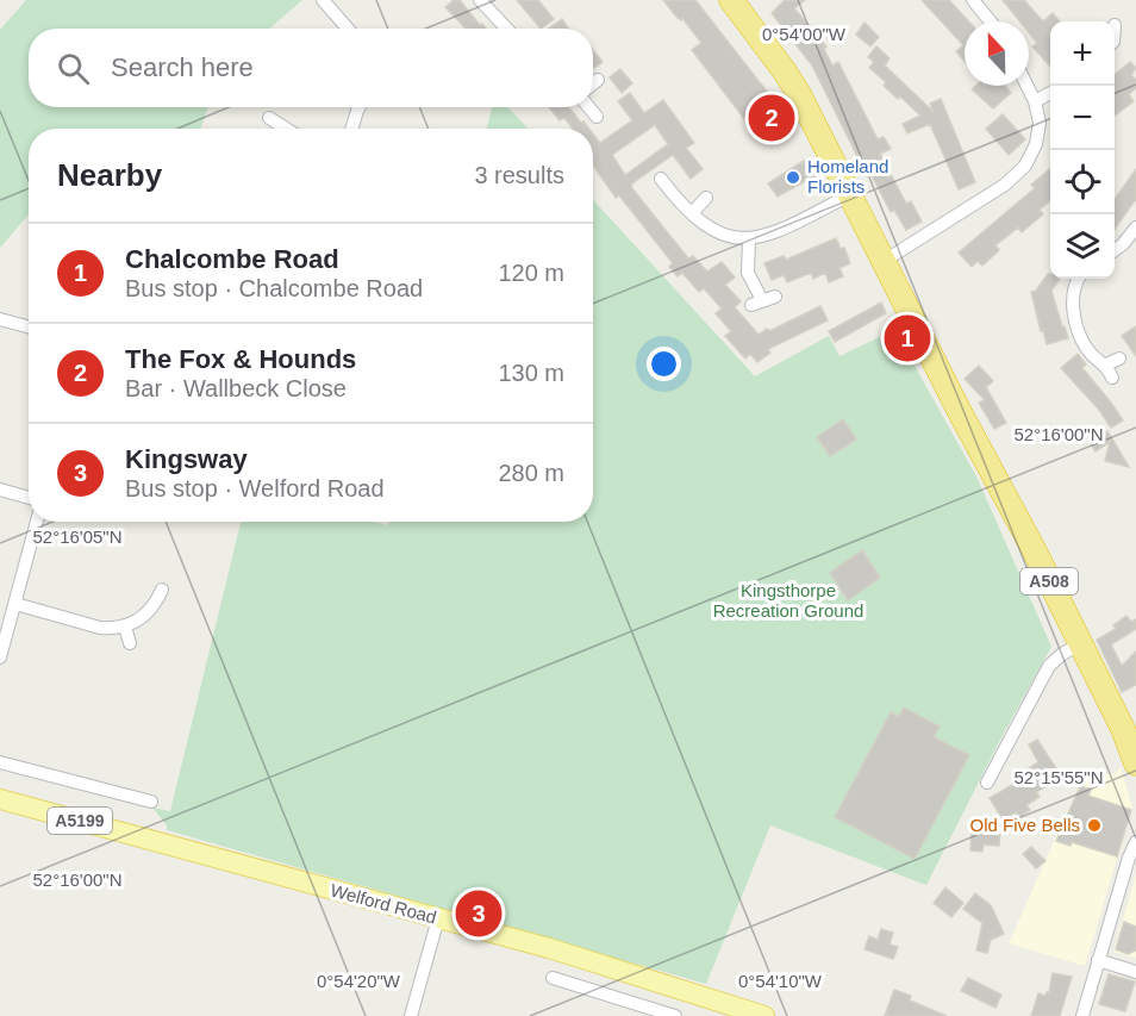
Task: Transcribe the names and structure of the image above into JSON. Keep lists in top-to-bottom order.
{
  "streets": {
    "highway": ["A508"],
    "main road": ["A5199", "Welford Road"]
  },
  "parks": ["Kingsthorpe Recreation Ground"],
  "places": ["Homeland Florists", "Old Five Bells"],
  "north": "top",
  "page": {
    "map_buttons": ["+", "−"],
    "search": "Search here",
    "pins": ["2", "1", "3"],
    "heading": ["Nearby", "3 results"],
    "list": [
      {
        "mark": "1",
        "name": "Chalcombe Road",
        "note": "Bus stop · Chalcombe Road",
        "value": "120 m"
      },
      {
        "mark": "2",
        "name": "The Fox & Hounds",
        "note": "Bar · Wallbeck Close",
        "value": "130 m"
      },
      {
        "mark": "3",
        "name": "Kingsway",
        "note": "Bus stop · Welford Road",
        "value": "280 m"
      }
    ]
  },
  "coordinates": [
    "0°54'00\"W",
    "52°16'00\"N",
    "52°16'05\"N",
    "52°15'55\"N",
    "0°54'20\"W",
    "0°54'10\"W"
  ]
}
